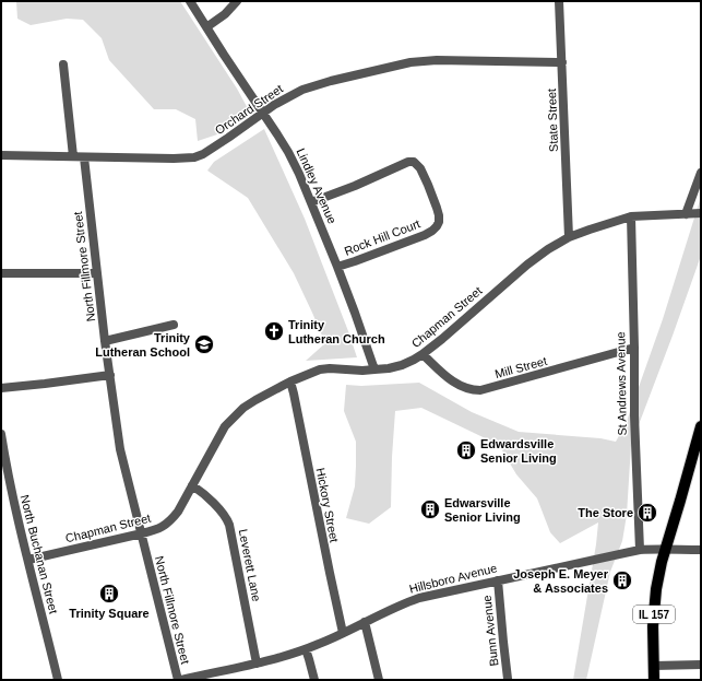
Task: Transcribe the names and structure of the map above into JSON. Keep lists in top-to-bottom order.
{
  "streets": {
    "main road": ["IL 157"],
    "street": [
      "Orchard Street",
      "State Street",
      "Lindley Avenue",
      "Rock Hill Court",
      "North Fillmore Street",
      "Chapman Street",
      "Mill Street",
      "St Andrews Avenue",
      "Hickory Street",
      "North Buchanan Street",
      "Leverett Lane",
      "Hillsboro Avenue",
      "Bunn Avenue"
    ]
  },
  "crossings": [
    ["Orchard Street", "State Street"],
    ["Orchard Street", "Lindley Avenue"],
    ["Orchard Street", "North Fillmore Street"],
    ["State Street", "Chapman Street"],
    ["Lindley Avenue", "Rock Hill Court"],
    ["Lindley Avenue", "Chapman Street"],
    ["North Fillmore Street", "Chapman Street"],
    ["North Fillmore Street", "Hillsboro Avenue"],
    ["Chapman Street", "Mill Street"],
    ["Chapman Street", "St Andrews Avenue"],
    ["Chapman Street", "Hickory Street"],
    ["Chapman Street", "North Buchanan Street"],
    ["Chapman Street", "Leverett Lane"],
    ["Mill Street", "St Andrews Avenue"],
    ["St Andrews Avenue", "Hillsboro Avenue"],
    ["Hickory Street", "Hillsboro Avenue"],
    ["Leverett Lane", "Hillsboro Avenue"],
    ["Hillsboro Avenue", "IL 157"],
    ["Hillsboro Avenue", "Bunn Avenue"]
  ],
  "places": {
    "church": ["Trinity Lutheran Church"],
    "school or university": ["Trinity Lutheran School"],
    "building": [
      "Edwardsville Senior Living",
      "Edwarsville Senior Living",
      "The Store",
      "Joseph E. Meyer & Associates",
      "Trinity Square"
    ]
  }
}
